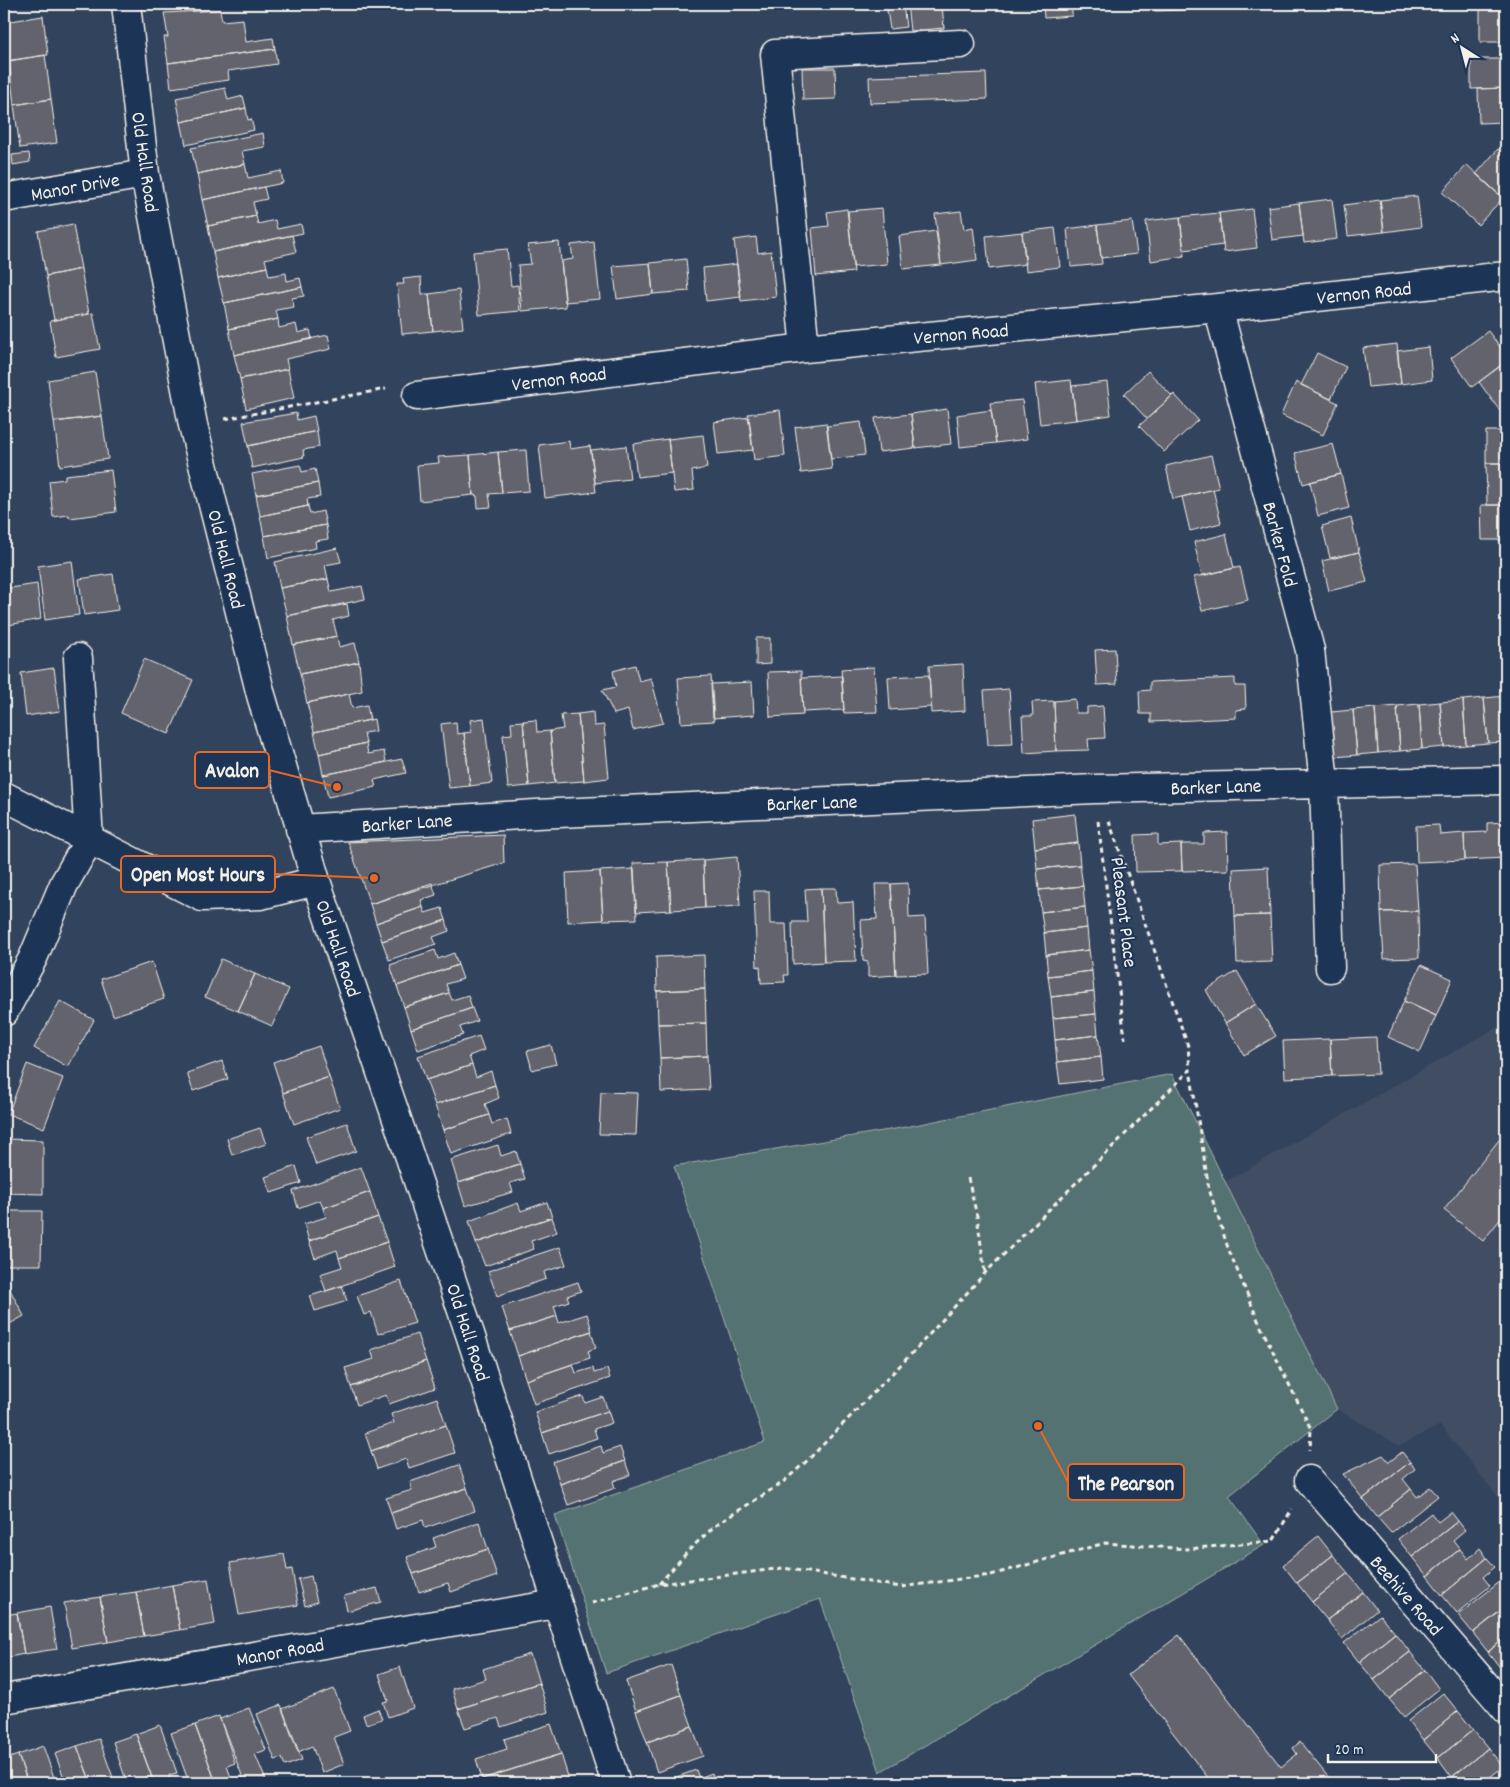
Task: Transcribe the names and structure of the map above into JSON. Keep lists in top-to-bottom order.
{
  "streets": {
    "street": [
      "Old Hall Road",
      "Manor Drive",
      "Vernon Road",
      "Barker Fold",
      "Barker Lane",
      "Beehive Road",
      "Manor Road"
    ],
    "path": ["Pleasant Place"]
  },
  "crossings": [
    ["Old Hall Road", "Manor Drive"],
    ["Old Hall Road", "Barker Lane"],
    ["Old Hall Road", "Manor Road"],
    ["Vernon Road", "Barker Fold"],
    ["Barker Fold", "Barker Lane"],
    ["Barker Lane", "Pleasant Place"]
  ],
  "places": ["Avalon", "Open Most Hours", "The Pearson"],
  "scale_bar": "20 m",
  "north": "top left"
}
